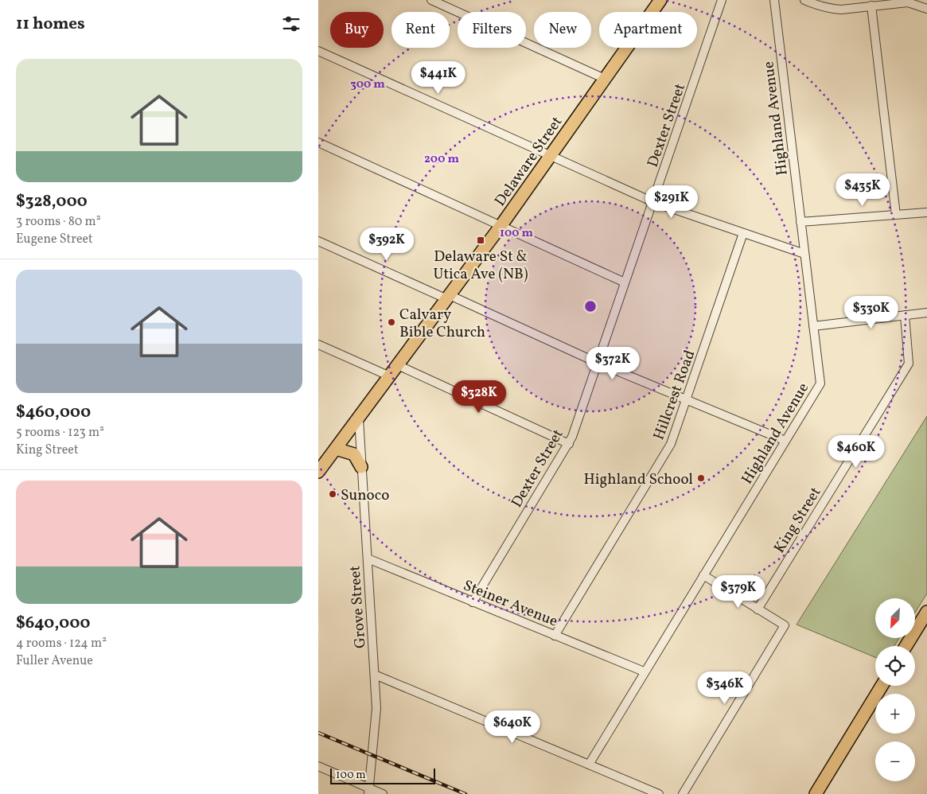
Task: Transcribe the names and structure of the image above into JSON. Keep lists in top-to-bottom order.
{
  "streets": {
    "main road": ["Delaware Street"],
    "street": [
      "Highland Avenue",
      "Dexter Street",
      "Hillcrest Road",
      "King Street",
      "Steiner Avenue",
      "Grove Street"
    ]
  },
  "crossings": [
    ["Highland Avenue", "Steiner Avenue"],
    ["Dexter Street", "Steiner Avenue"],
    ["Delaware Street", "Grove Street"],
    ["Hillcrest Road", "Steiner Avenue"],
    ["Steiner Avenue", "Grove Street"]
  ],
  "places": {
    "transit": ["Delaware St & Utica Ave (NB)"],
    "other": ["Calvary Bible Church", "Highland School", "Sunoco"]
  },
  "scale_bar": "100 m",
  "north": "bottom left",
  "page": {
    "heading": "11 homes",
    "chip": [
      "Buy",
      "Rent",
      "Filters",
      "New",
      "Apartment"
    ],
    "list": [
      {
        "name": "$328,000",
        "note": "3 rooms · 80 m² · Eugene Street"
      },
      {
        "name": "$460,000",
        "note": "5 rooms · 123 m² · King Street"
      },
      {
        "name": "$640,000",
        "note": "4 rooms · 124 m² · Fuller Avenue"
      }
    ],
    "price": [
      "$441K",
      "$435K",
      "$291K",
      "$392K",
      "$330K",
      "$372K",
      "$328K",
      "$460K",
      "$379K",
      "$346K",
      "$640K"
    ],
    "map_buttons": ["+", "−"],
    "scale": "100 m"
  },
  "rings": ["300 m", "200 m", "100 m"]
}
